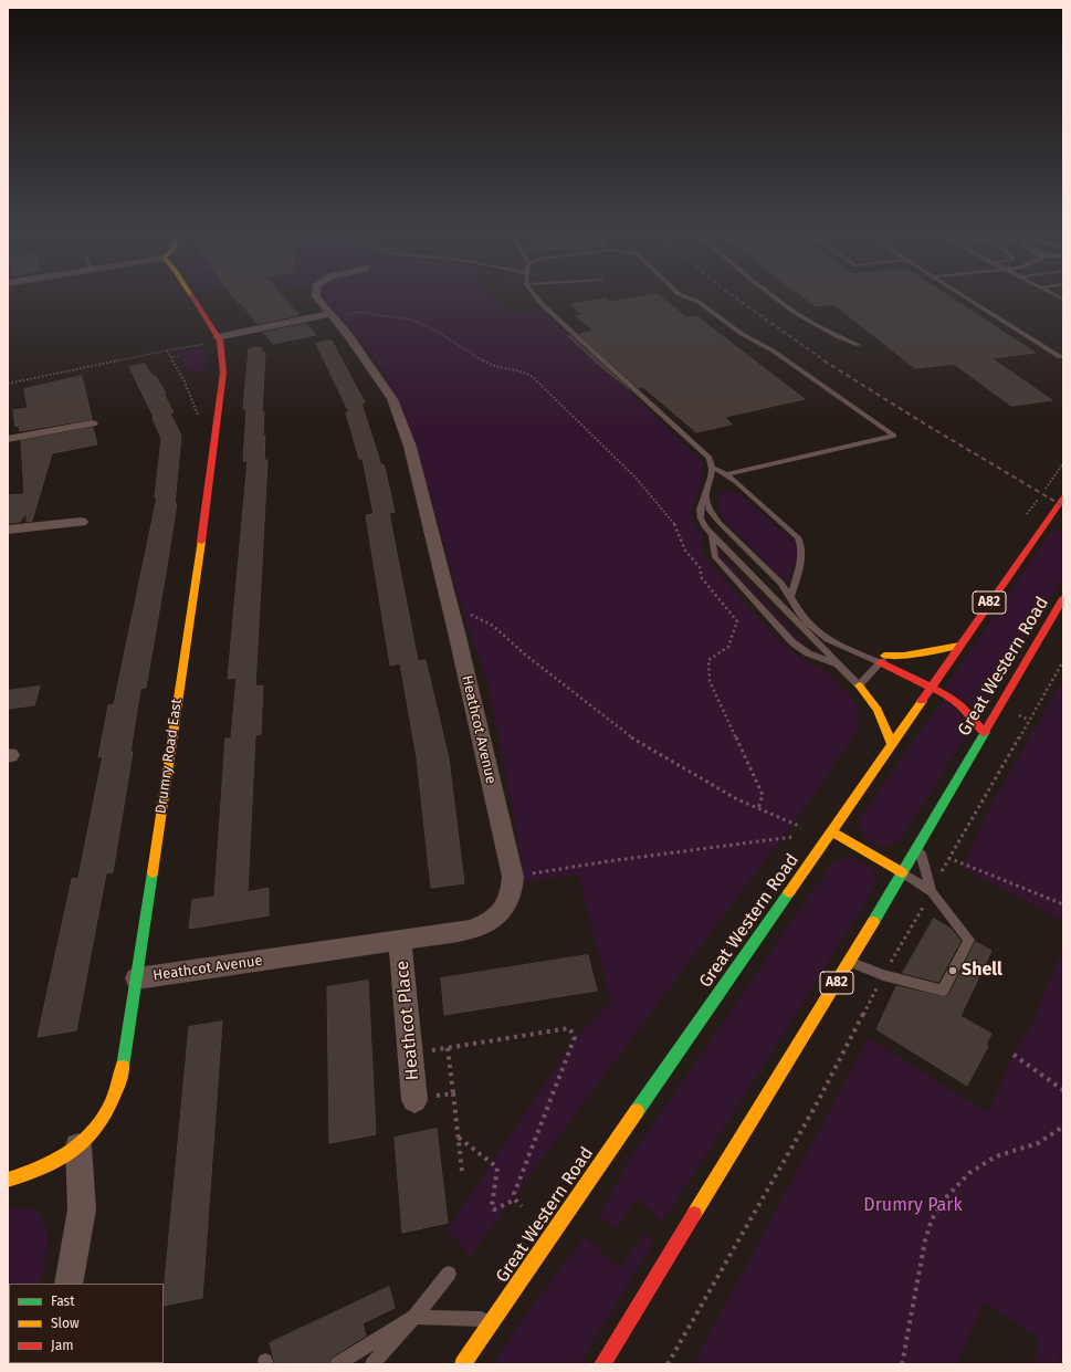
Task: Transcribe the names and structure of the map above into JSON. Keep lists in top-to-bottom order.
{
  "streets": {
    "main road": ["A82", "Great Western Road", "Drumry Road East"],
    "street": ["Heathcot Avenue", "Heathcot Place"]
  },
  "crossings": [
    ["Heathcot Avenue", "Drumry Road East"],
    ["Heathcot Avenue", "Heathcot Place"]
  ],
  "parks": ["Drumry Park"],
  "places": ["Shell"],
  "legend": ["Fast", "Slow", "Jam"]
}
